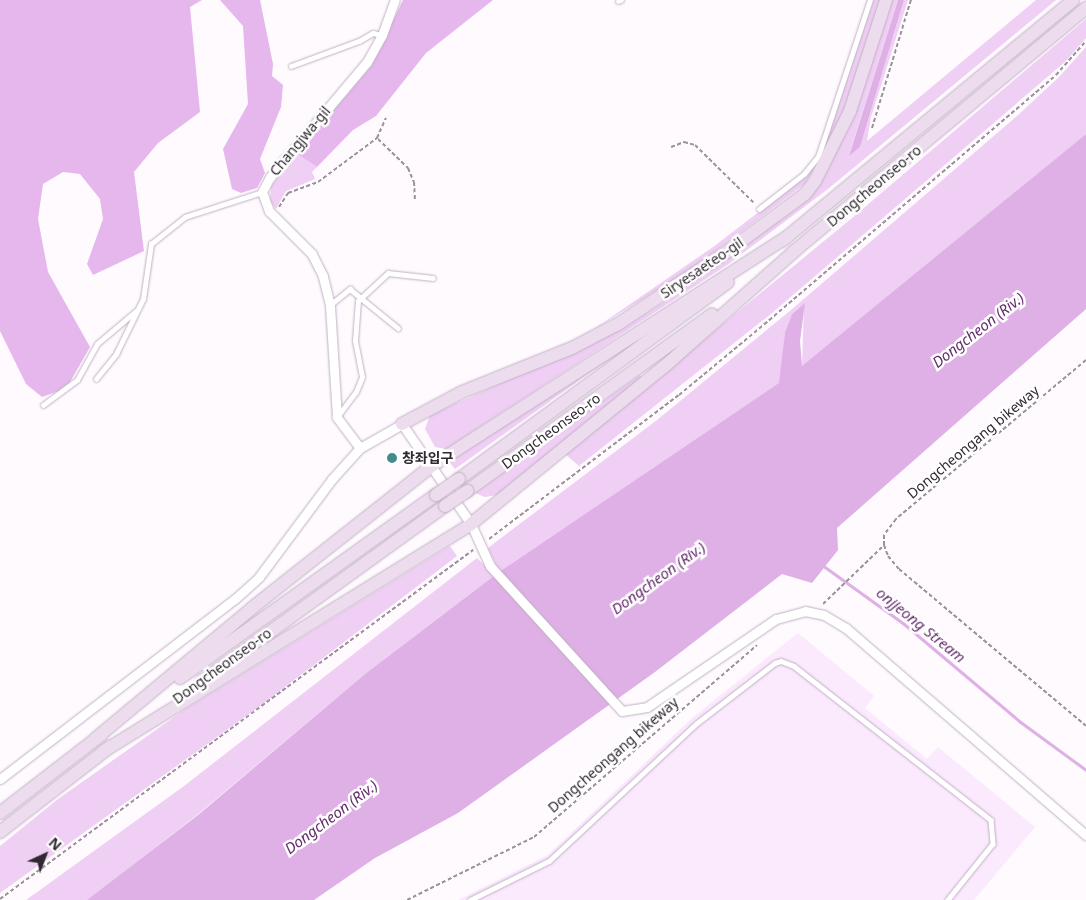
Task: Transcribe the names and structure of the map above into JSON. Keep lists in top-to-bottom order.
{
  "streets": {
    "main road": ["Dongcheonseo-ro", "Siryesaeteo-gil"],
    "street": ["Changjwa-gil"],
    "path": ["Dongcheongang bikeway"]
  },
  "water": ["Dongcheon (Riv.)", "onjjeong Stream"],
  "places": ["창좌입구"],
  "north": "top right"
}
